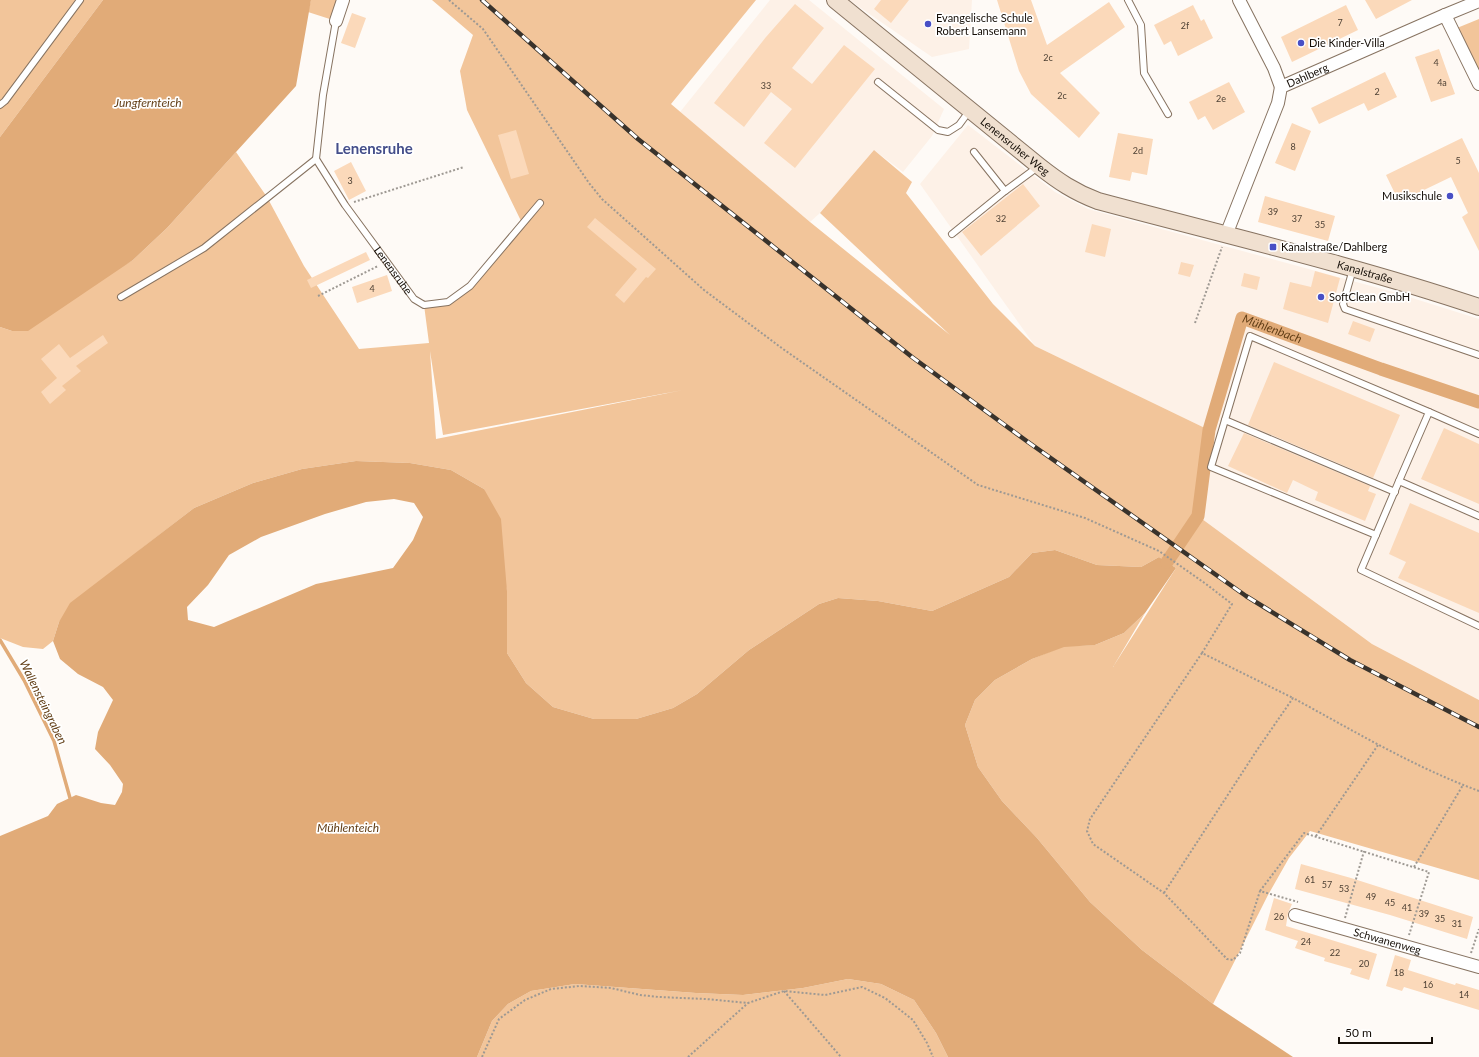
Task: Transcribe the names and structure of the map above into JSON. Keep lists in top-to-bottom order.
{
  "streets": {
    "street": [
      "Dahlberg",
      "Lenensruher Weg",
      "Kanalstraße",
      "Schwanenweg"
    ],
    "lane": ["Lenensruhe"]
  },
  "crossings": [
    ["Dahlberg", "Lenensruher Weg"],
    ["Dahlberg", "Kanalstraße"],
    ["Lenensruher Weg", "Kanalstraße"]
  ],
  "districts": ["Lenensruhe"],
  "water": [
    "Jungfernteich",
    "Mühlenbach",
    "Wallensteingraben",
    "Mühlenteich"
  ],
  "places": {
    "other": [
      "Evangelische Schule Robert Lansemann",
      "Die Kinder-Villa",
      "Musikschule",
      "SoftClean GmbH"
    ],
    "transit": ["Kanalstraße/Dahlberg"]
  },
  "house_numbers": [
    "7",
    "2f",
    "2c",
    "4",
    "4a",
    "33",
    "2",
    "2c",
    "2e",
    "8",
    "2d",
    "5",
    "3",
    "39",
    "32",
    "37",
    "35",
    "4",
    "61",
    "57",
    "53",
    "49",
    "45",
    "41",
    "39",
    "26",
    "35",
    "31",
    "24",
    "22",
    "20",
    "18",
    "16",
    "14"
  ],
  "scale_bar": "50 m"
}
